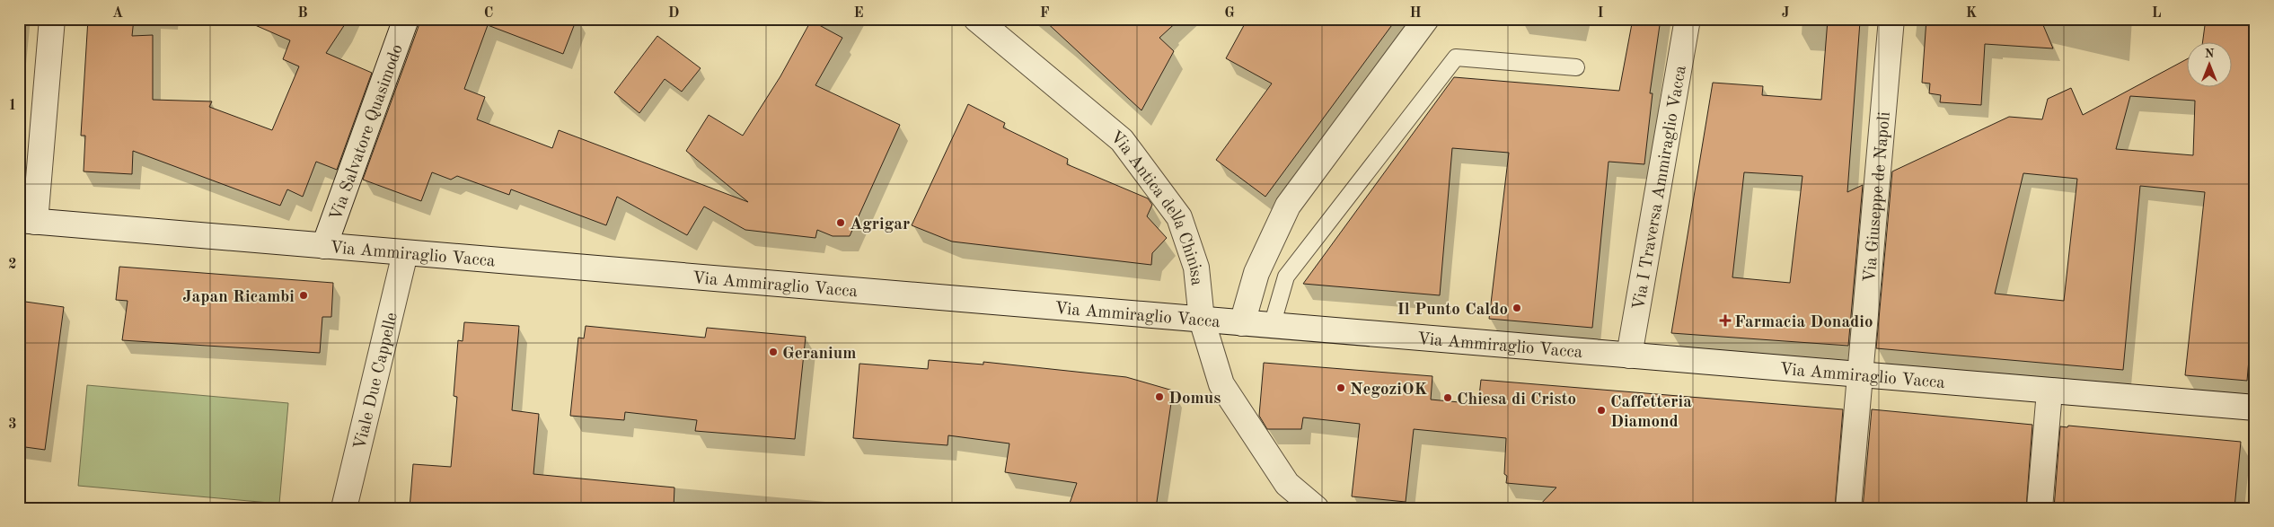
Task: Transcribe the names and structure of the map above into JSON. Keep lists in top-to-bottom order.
{
  "streets": {
    "street": [
      "Via Salvatore Quasimodo",
      "Via I Traversa Ammiraglio Vacca",
      "Via Giuseppe de Napoli",
      "Via Antica della Chinisa",
      "Via Ammiraglio Vacca",
      "Viale Due Cappelle"
    ]
  },
  "crossings": [
    ["Via Salvatore Quasimodo", "Via Ammiraglio Vacca"],
    ["Via I Traversa Ammiraglio Vacca", "Via Ammiraglio Vacca"],
    ["Via Giuseppe de Napoli", "Via Ammiraglio Vacca"],
    ["Via Antica della Chinisa", "Via Ammiraglio Vacca"],
    ["Via Ammiraglio Vacca", "Viale Due Cappelle"]
  ],
  "places": {
    "other": [
      "Agrigar",
      "Japan Ricambi",
      "Il Punto Caldo",
      "Geranium",
      "NegoziOK",
      "Domus",
      "Chiesa di Cristo",
      "Caffetteria Diamond"
    ],
    "health": ["Farmacia Donadio"]
  },
  "north": "top",
  "grid": {
    "columns": [
      "A",
      "B",
      "C",
      "D",
      "E",
      "F",
      "G",
      "H",
      "I",
      "J",
      "K",
      "L"
    ],
    "rows": ["1", "2", "3"]
  }
}
